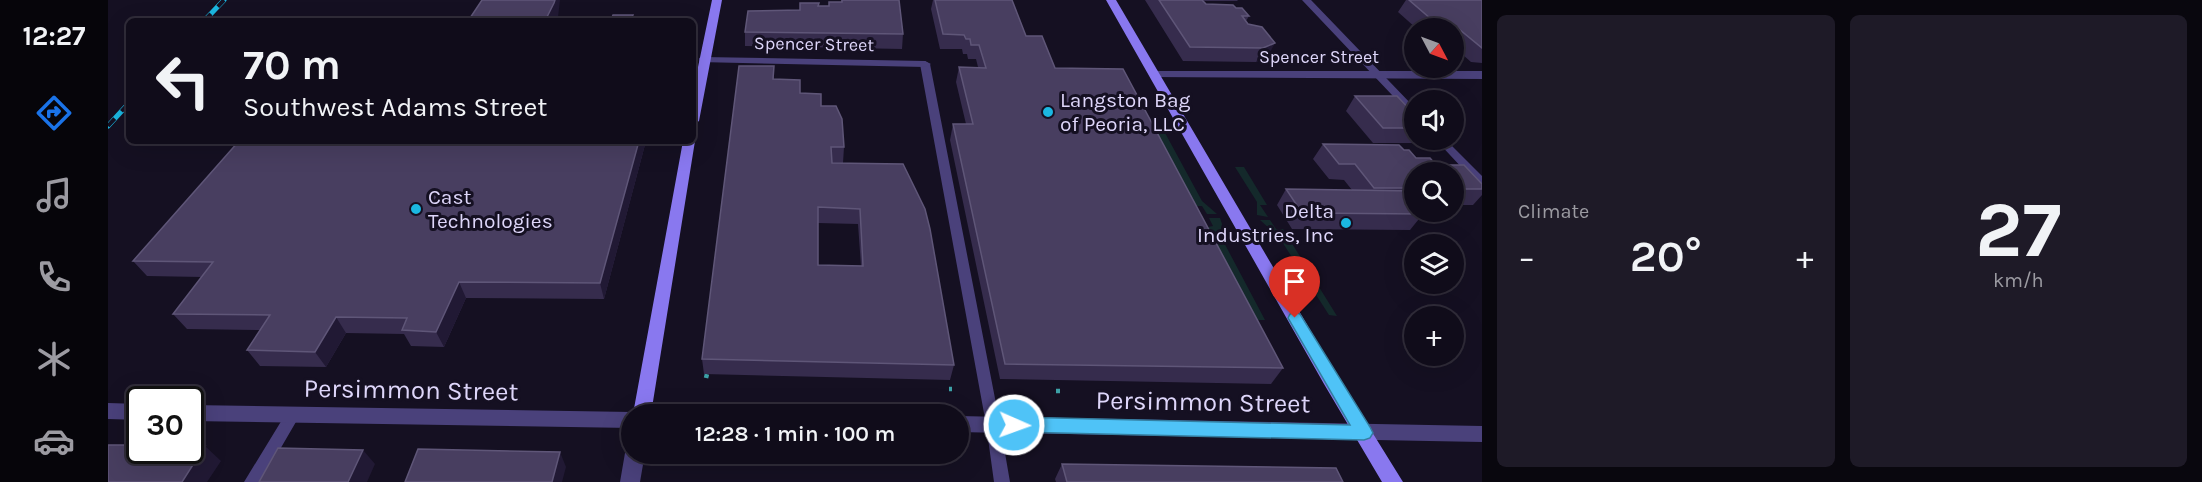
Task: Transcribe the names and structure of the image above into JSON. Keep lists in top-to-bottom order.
{
  "streets": {
    "street": ["Spencer Street", "Persimmon Street"]
  },
  "places": ["Langston Bag of Peoria, LLC", "Cast Technologies", "Delta Industries, Inc"],
  "north": "bottom right",
  "page": {
    "tabs": "12:27",
    "tile": [
      "Climate",
      ["27", "km/h"]
    ],
    "map_buttons": "+",
    "turn": ["70 m", "Southwest Adams Street"],
    "heat": ["−", "20°", "+"],
    "limit": "30",
    "trip": "12:28 · 1 min · 100 m"
  }
}
